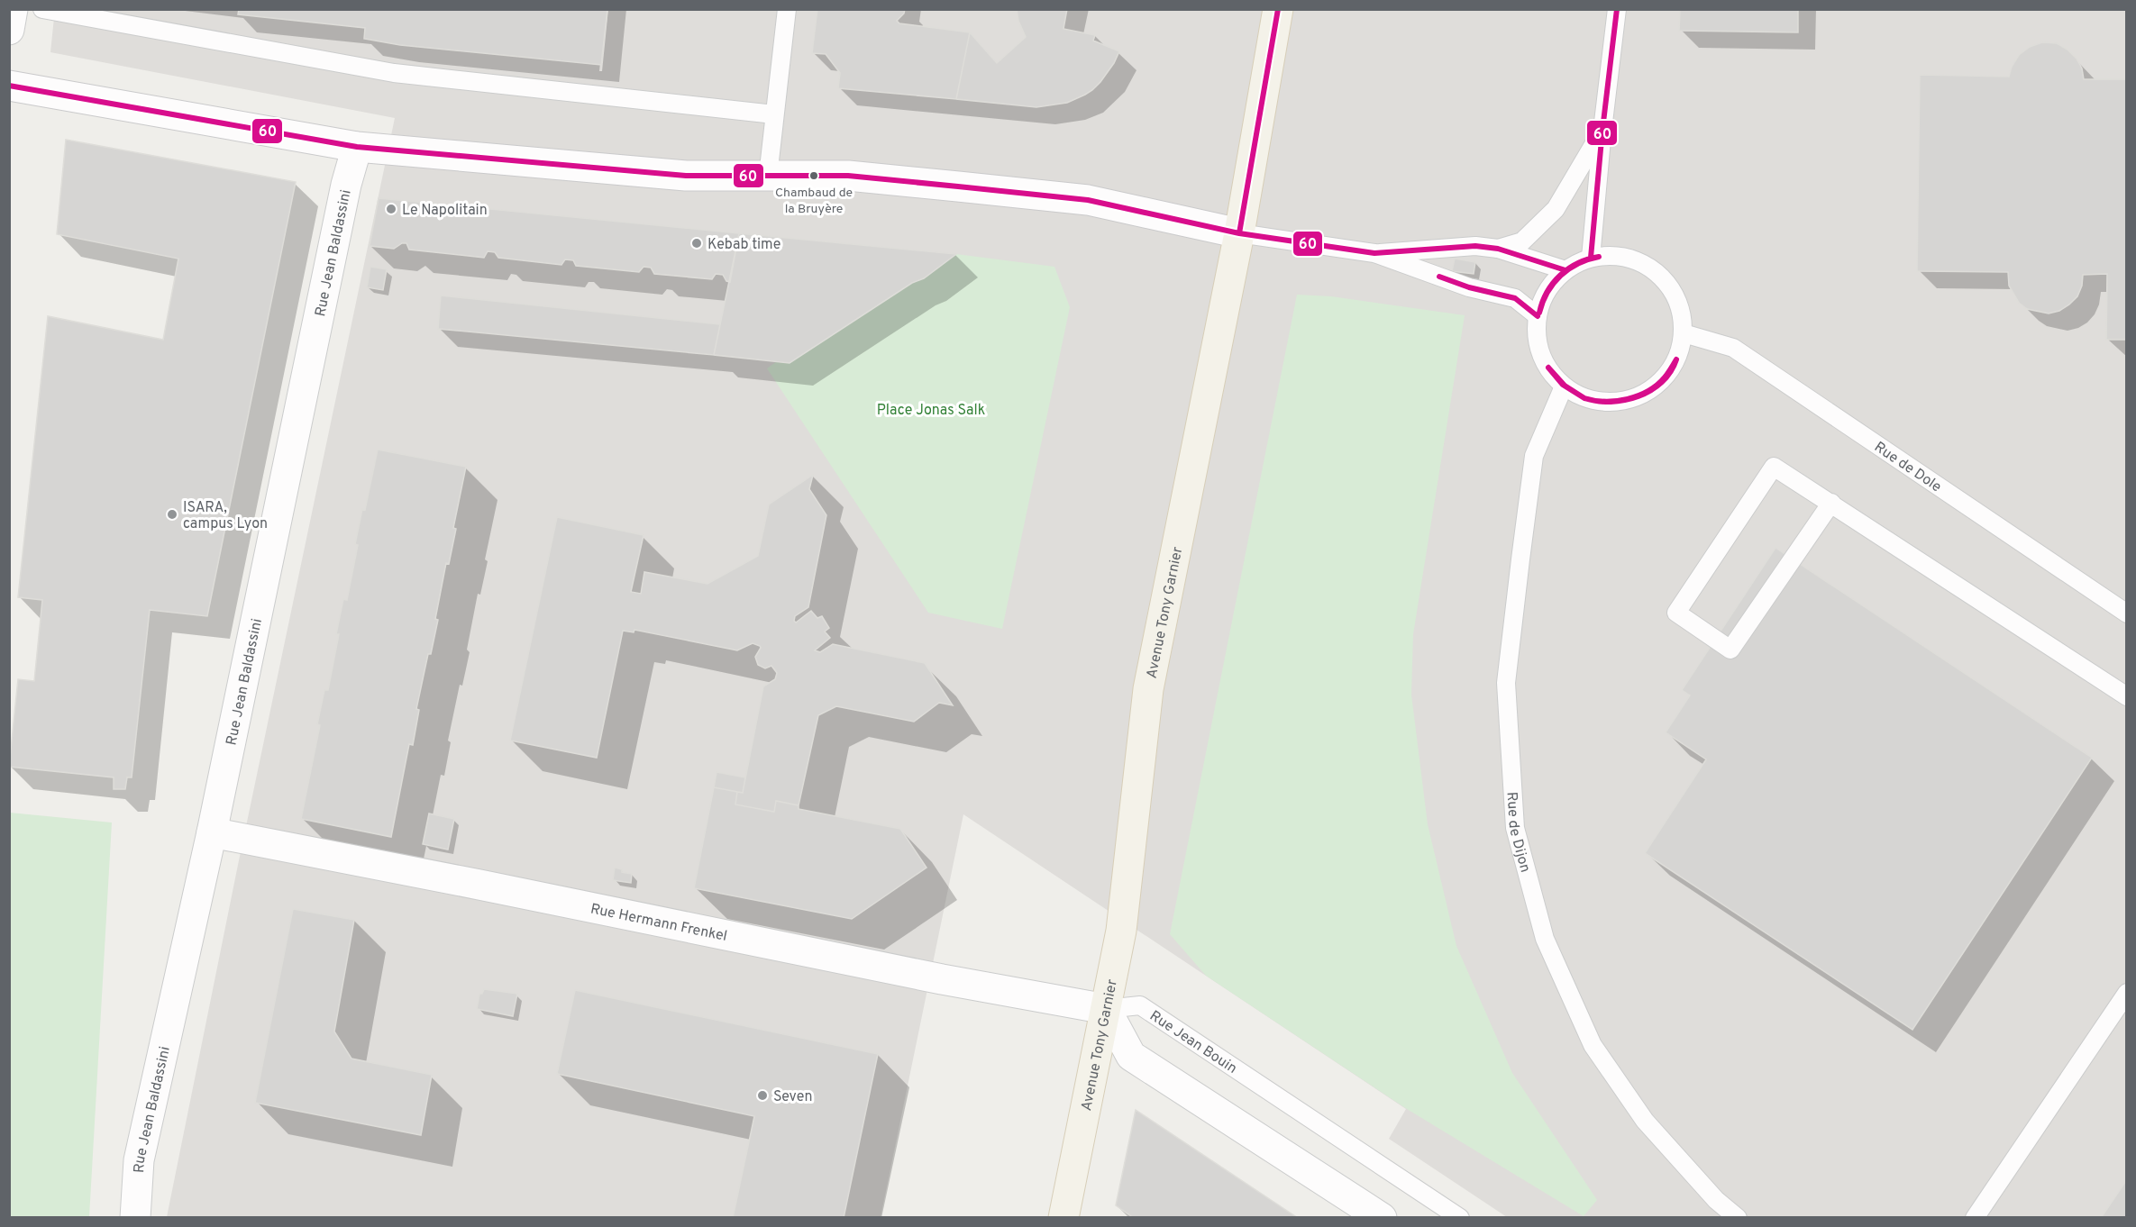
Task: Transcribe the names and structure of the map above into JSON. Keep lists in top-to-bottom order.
{
  "streets": {
    "main road": ["Avenue Tony Garnier"],
    "street": ["Rue Jean Baldassini", "Rue Hermann Frenkel"],
    "lane": ["Rue de Dole", "Rue de Dijon", "Rue Jean Bouin"]
  },
  "crossings": [
    ["Rue Jean Baldassini", "Rue Hermann Frenkel"],
    ["Rue de Dole", "Rue de Dijon"],
    ["Avenue Tony Garnier", "Rue Hermann Frenkel"],
    ["Avenue Tony Garnier", "Rue Jean Bouin"],
    ["Rue Hermann Frenkel", "Rue Jean Bouin"]
  ],
  "parks": ["Place Jonas Salk"],
  "places": [
    "Chambaud de la Bruyère",
    "Le Napolitain",
    "Kebab time",
    "ISARA, campus Lyon",
    "Seven"
  ],
  "lines": ["transit line 60"]
}
